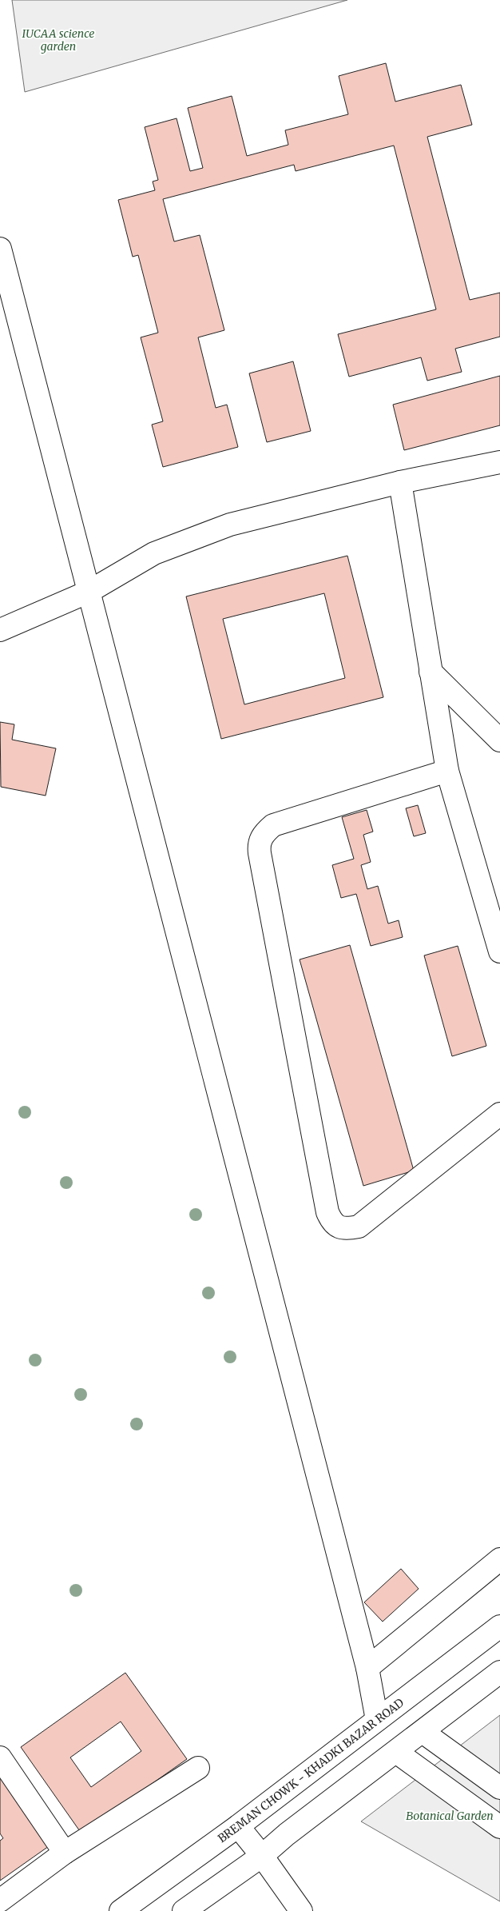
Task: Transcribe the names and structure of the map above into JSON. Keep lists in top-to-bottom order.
{
  "streets": {
    "main road": ["BREMAN CHOWK - KHADKI BAZAR ROAD"]
  },
  "parks": ["IUCAA science garden", "Botanical Garden"]
}
